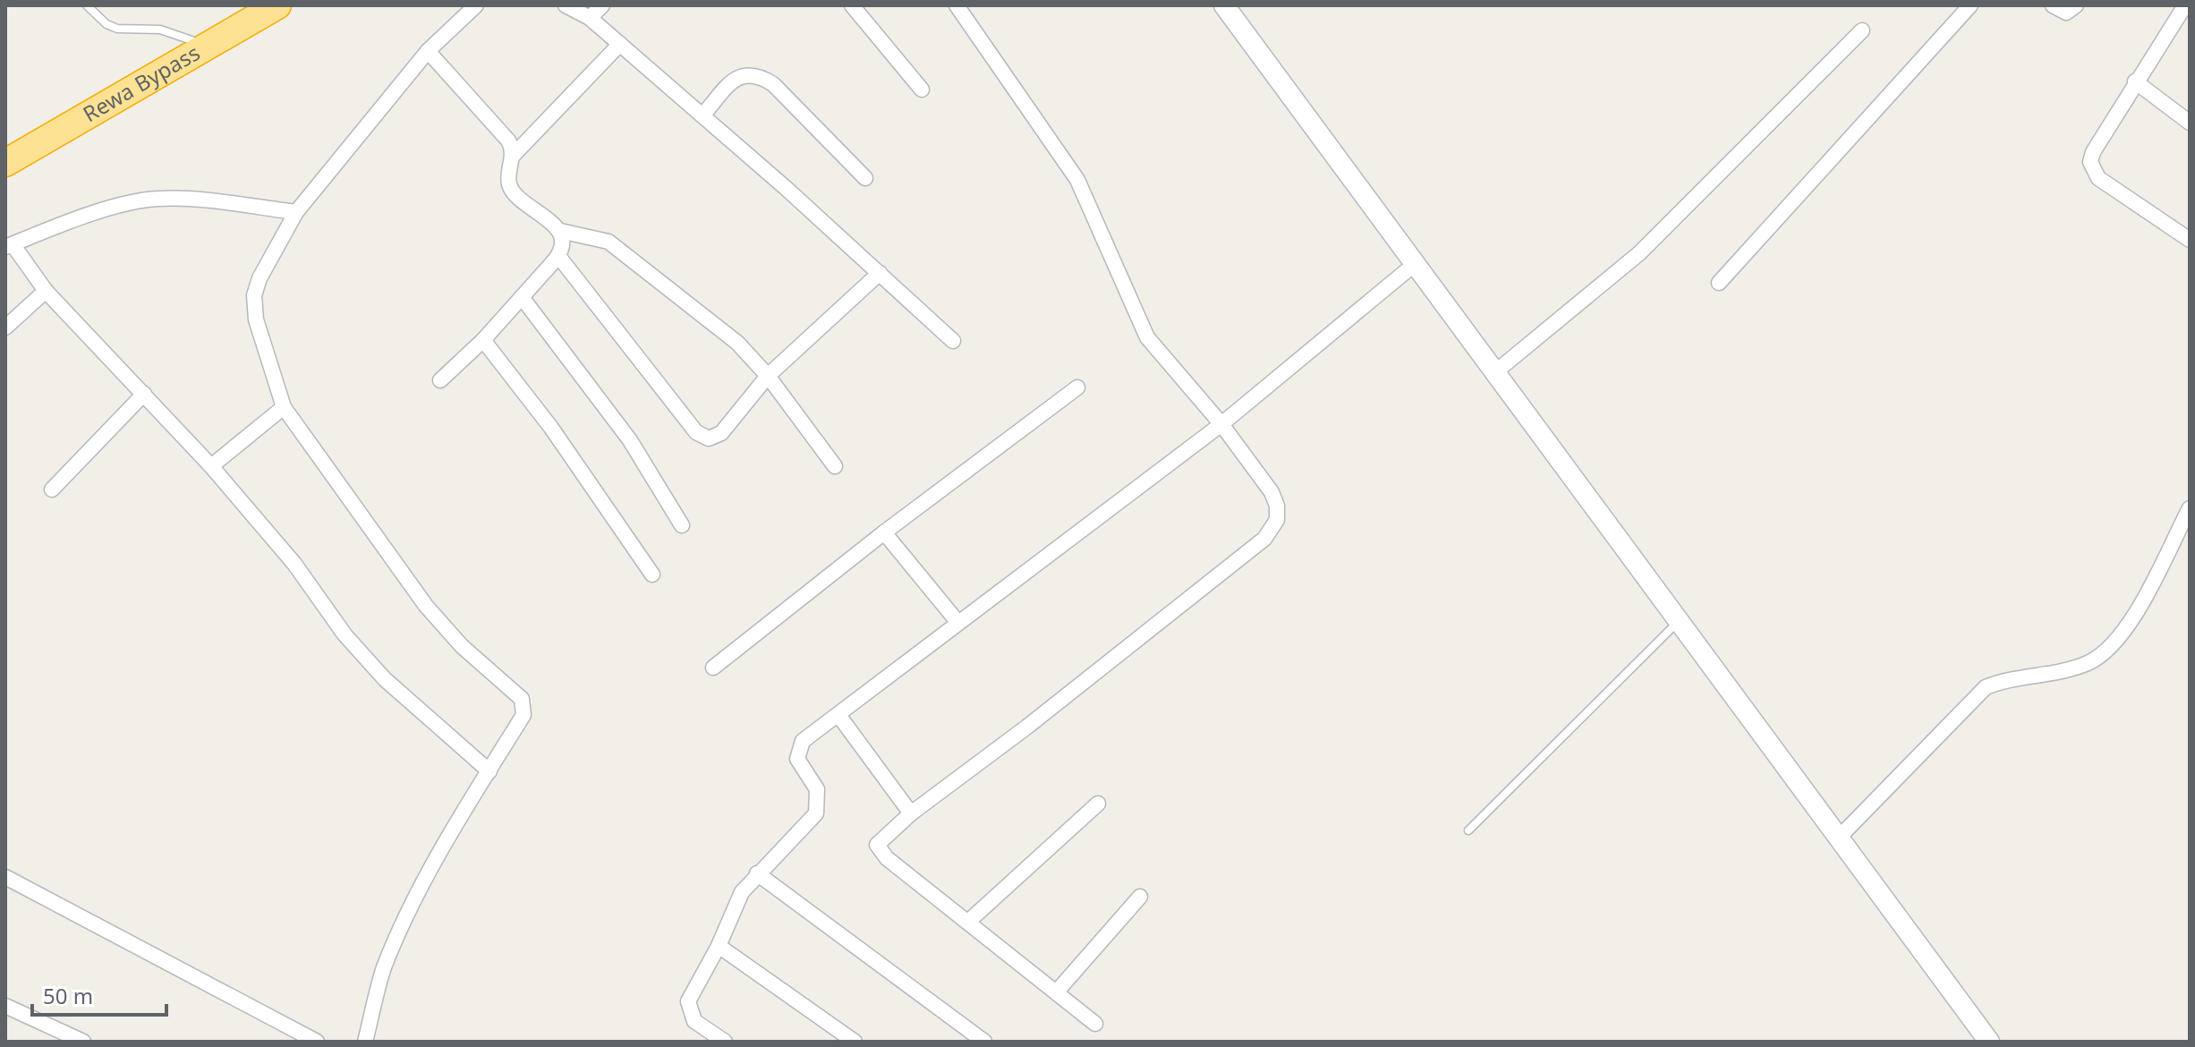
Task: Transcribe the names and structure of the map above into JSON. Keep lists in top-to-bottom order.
{
  "streets": {
    "highway": ["Rewa Bypass"]
  },
  "scale_bar": "50 m"
}
